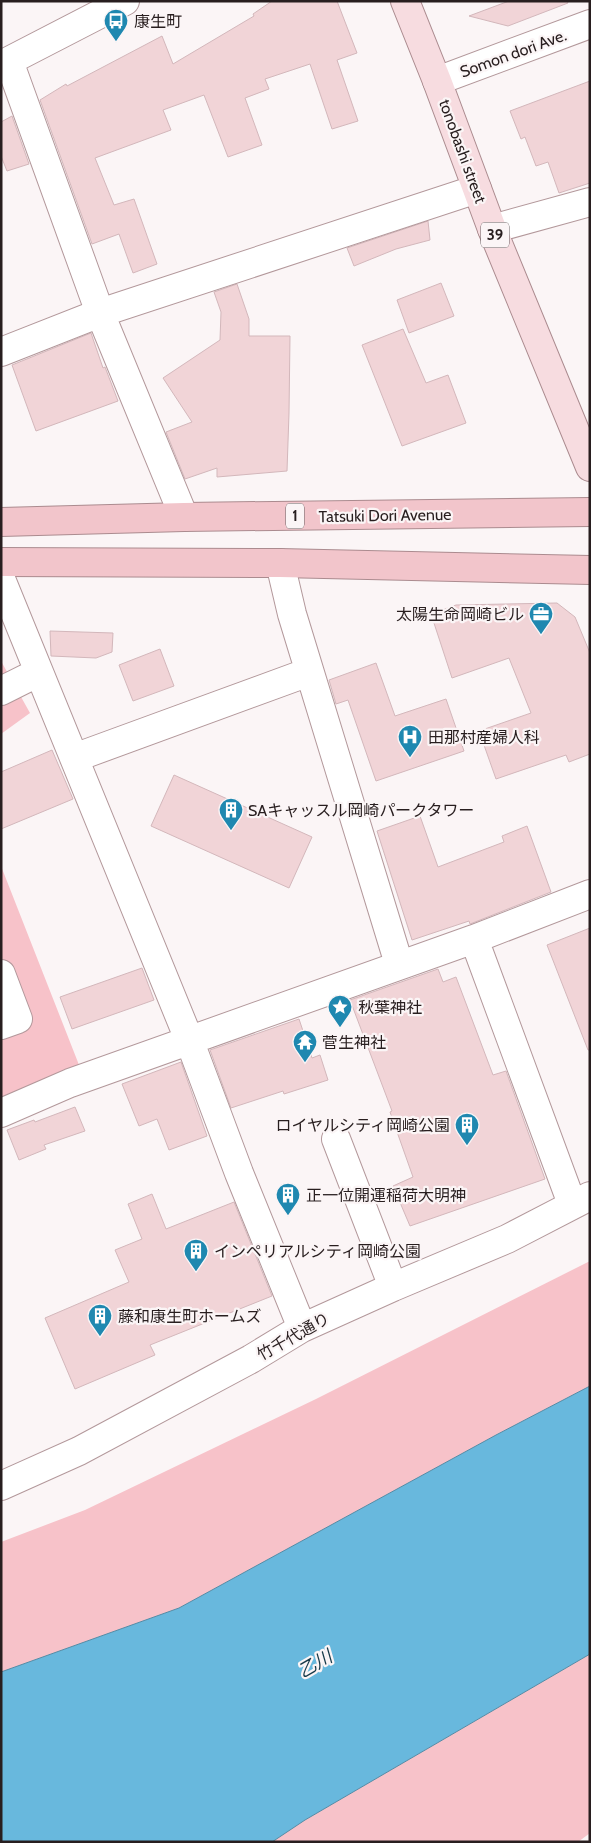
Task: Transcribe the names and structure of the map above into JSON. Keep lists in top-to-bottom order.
{
  "streets": {
    "highway": ["Tatsuki Dori Avenue", "1"],
    "main road": ["tonobashi street", "39"],
    "street": ["Somon dori Ave.", "竹千代通り"]
  },
  "crossings": [
    ["Somon dori Ave.", "tonobashi street"]
  ],
  "water": ["乙川"],
  "places": {
    "bus stop": ["康生町"],
    "office": ["太陽生命岡崎ビル"],
    "hospital": ["田那村産婦人科"],
    "building": [
      "SAキャッスル岡崎パークタワー",
      "ロイヤルシティ岡崎公園",
      "正一位開運稲荷大明神",
      "インペリアルシティ岡崎公園",
      "藤和康生町ホームズ"
    ],
    "place": ["秋葉神社"],
    "temple": ["菅生神社"]
  }
}
